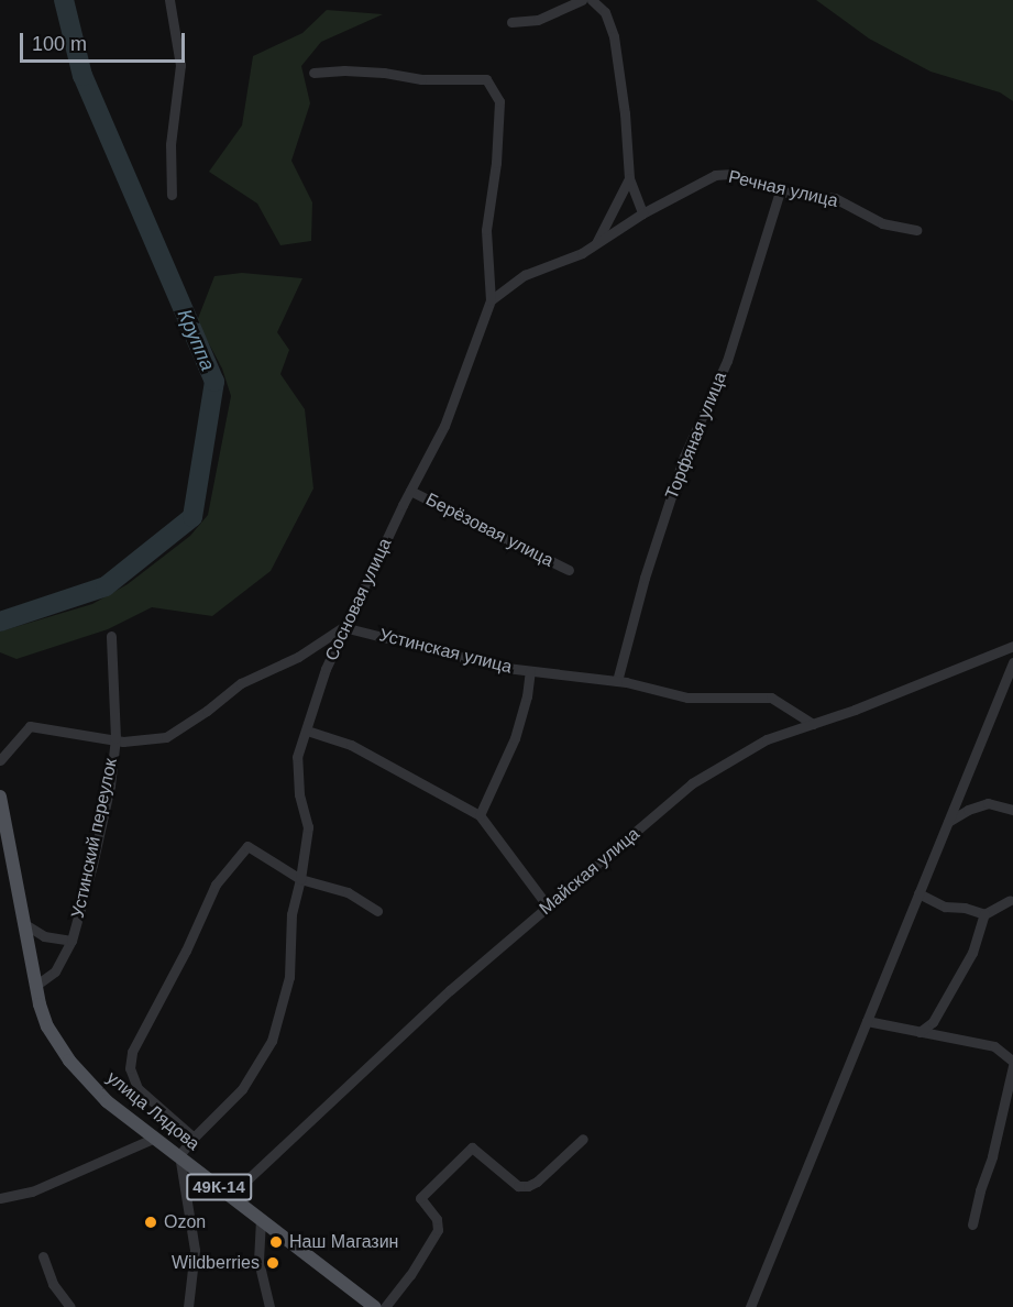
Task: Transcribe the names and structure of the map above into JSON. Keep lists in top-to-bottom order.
{
  "streets": {
    "main road": ["улица Лядова", "49К-14"],
    "street": [
      "Речная улица",
      "Торфяная улица",
      "Берёзовая улица",
      "Сосновая улица",
      "Устинская улица",
      "Устинский переулок",
      "Майская улица"
    ]
  },
  "crossings": [
    ["Речная улица", "Торфяная улица"],
    ["Речная улица", "Сосновая улица"],
    ["Торфяная улица", "Устинская улица"],
    ["Берёзовая улица", "Сосновая улица"],
    ["Сосновая улица", "Устинская улица"],
    ["Устинская улица", "Майская улица"],
    ["Устинский переулок", "улица Лядова"],
    ["Устинский переулок", "49К-14"],
    ["Майская улица", "улица Лядова"],
    ["улица Лядова", "49К-14"]
  ],
  "water": ["Круппа"],
  "places": ["Ozon", "Наш Магазин", "Wildberries"],
  "scale_bar": "100 m"
}
